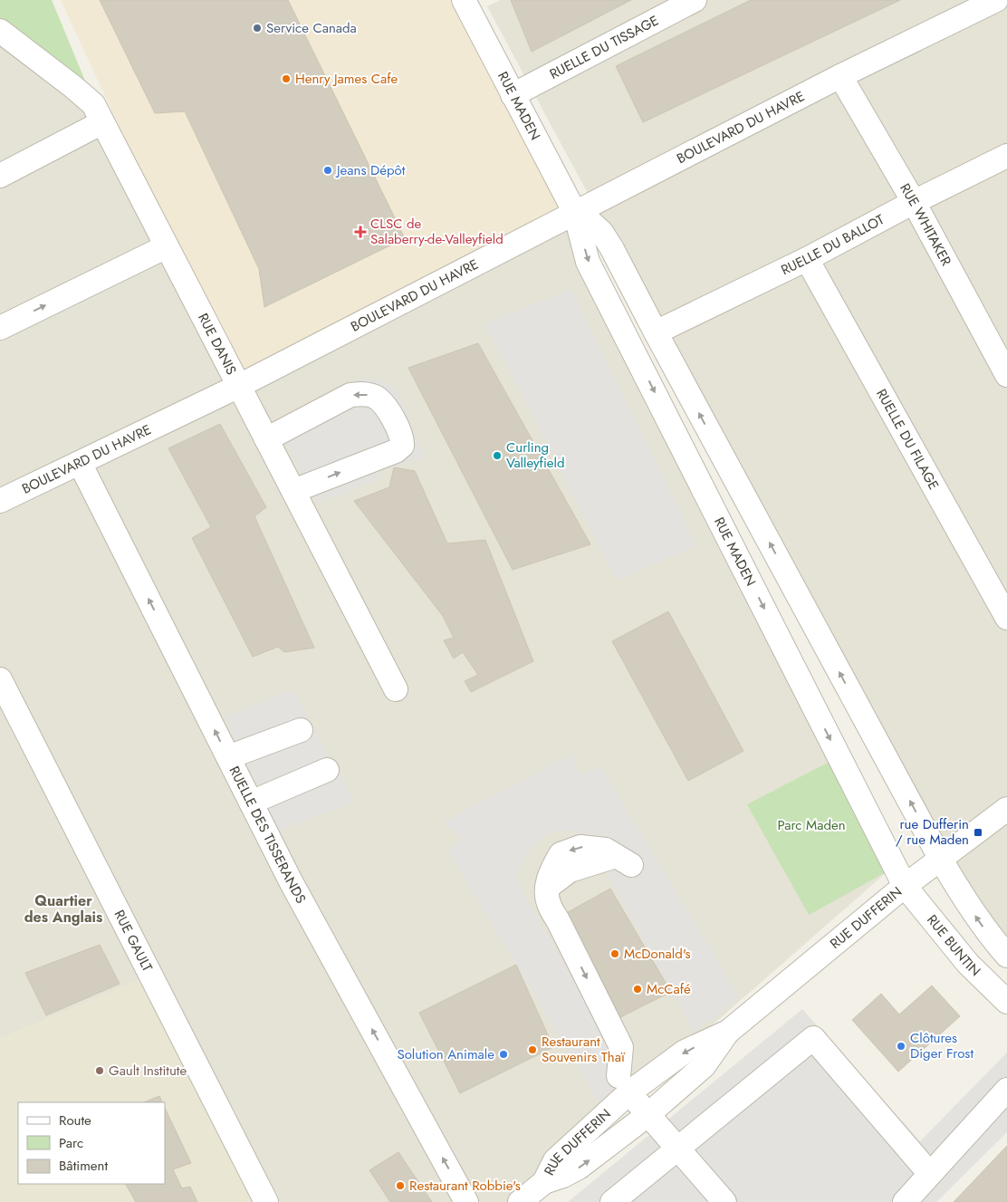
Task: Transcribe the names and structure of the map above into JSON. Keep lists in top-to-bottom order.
{
  "streets": {
    "street": [
      "RUELLE DU TISSAGE",
      "RUE MADEN",
      "BOULEVARD DU HAVRE",
      "RUE WHITAKER",
      "RUELLE DU BALLOT",
      "RUE DANIS",
      "RUELLE DU FILAGE",
      "RUELLE DES TISSERANDS",
      "RUE DUFFERIN",
      "RUE GAULT",
      "RUE BUNTIN"
    ]
  },
  "crossings": [
    ["RUELLE DU TISSAGE", "RUE MADEN"],
    ["RUE MADEN", "BOULEVARD DU HAVRE"],
    ["RUE MADEN", "RUELLE DU BALLOT"],
    ["RUE MADEN", "RUE DUFFERIN"],
    ["RUE MADEN", "RUE BUNTIN"],
    ["BOULEVARD DU HAVRE", "RUE WHITAKER"],
    ["BOULEVARD DU HAVRE", "RUE DANIS"],
    ["BOULEVARD DU HAVRE", "RUELLE DES TISSERANDS"],
    ["RUE WHITAKER", "RUELLE DU BALLOT"],
    ["RUELLE DU BALLOT", "RUELLE DU FILAGE"],
    ["RUE DUFFERIN", "RUE BUNTIN"]
  ],
  "one_way": ["RUELLE DES TISSERANDS"],
  "districts": ["Quartier des Anglais"],
  "parks": ["Parc Maden"],
  "places": {
    "other": [
      "Service Canada",
      "Henry James Cafe",
      "Jeans Dépôt",
      "Curling Valleyfield",
      "McDonald's",
      "McCafé",
      "Clôtures Diger Frost",
      "Restaurant Souvenirs Thaï",
      "Solution Animale",
      "Gault Institute",
      "Restaurant Robbie's"
    ],
    "health": ["CLSC de Salaberry-de-Valleyfield"],
    "transit": ["rue Dufferin / rue Maden"]
  },
  "legend": ["Route", "Parc", "Bâtiment"]
}
